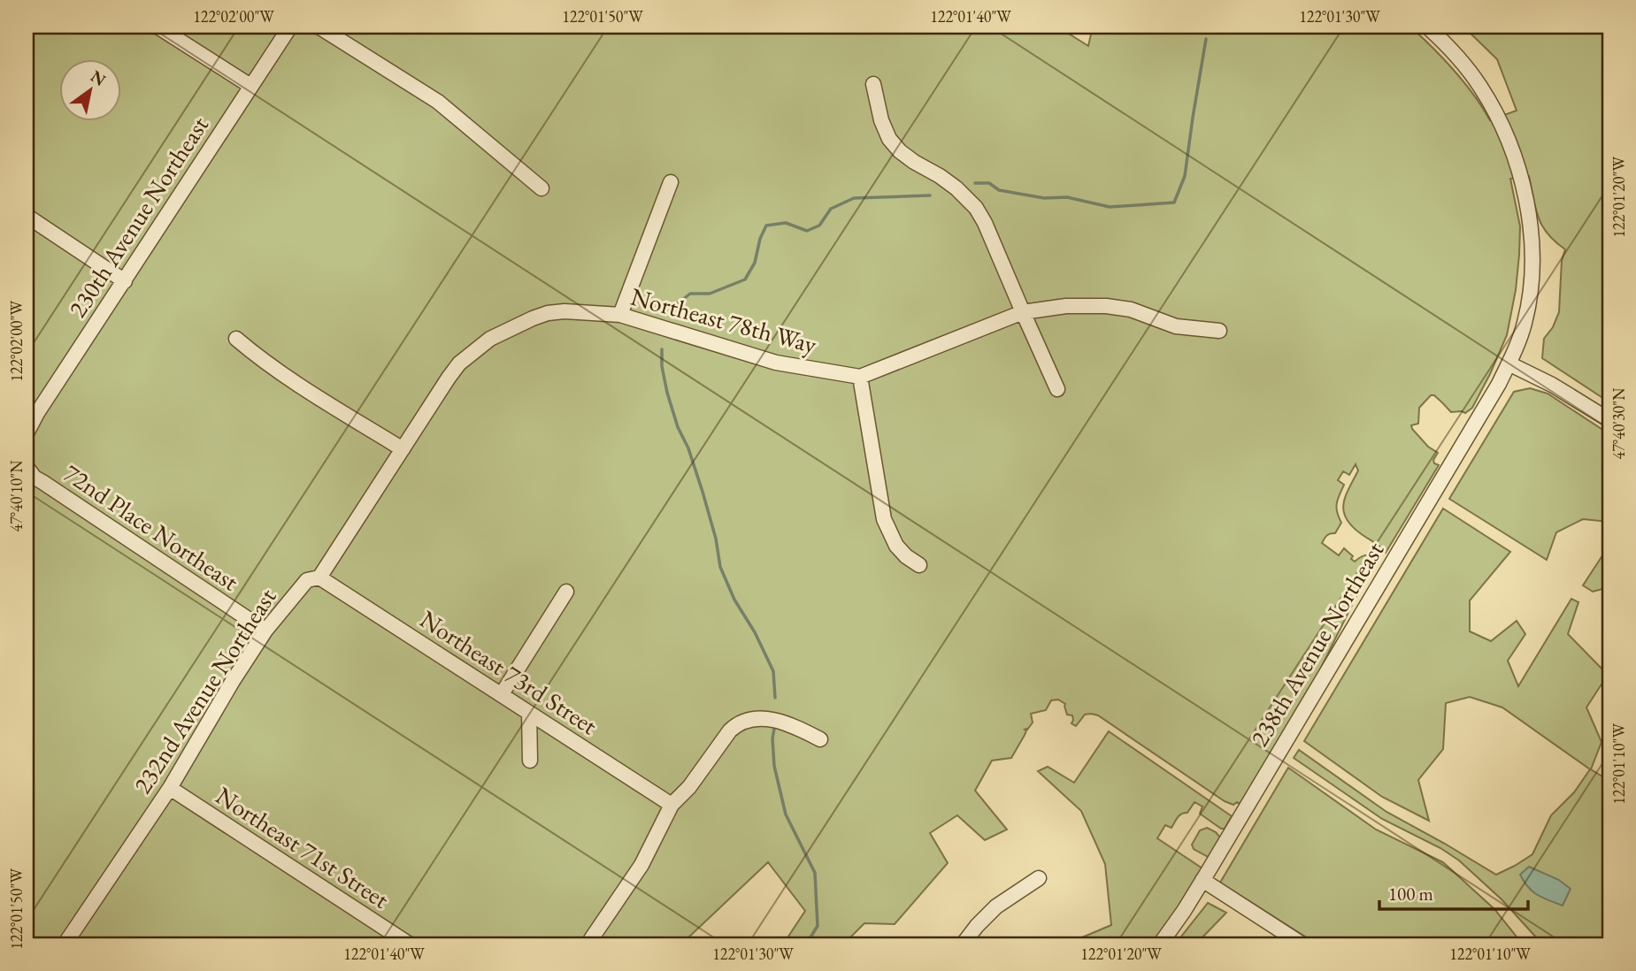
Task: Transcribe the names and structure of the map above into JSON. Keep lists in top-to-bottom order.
{
  "streets": {
    "street": [
      "230th Avenue Northeast",
      "Northeast 78th Way",
      "72nd Place Northeast",
      "238th Avenue Northeast",
      "Northeast 73rd Street",
      "232nd Avenue Northeast",
      "Northeast 71st Street"
    ]
  },
  "crossings": [
    ["Northeast 78th Way", "232nd Avenue Northeast"],
    ["72nd Place Northeast", "232nd Avenue Northeast"],
    ["Northeast 73rd Street", "232nd Avenue Northeast"],
    ["232nd Avenue Northeast", "Northeast 71st Street"]
  ],
  "scale_bar": "100 m",
  "north": "top right",
  "coordinates": [
    "122°02'00\"W",
    "122°01'50\"W",
    "122°01'40\"W",
    "122°01'30\"W",
    "122°01'20\"W",
    "47°40'30\"N",
    "47°40'10\"N",
    "122°01'10\"W"
  ]
}
